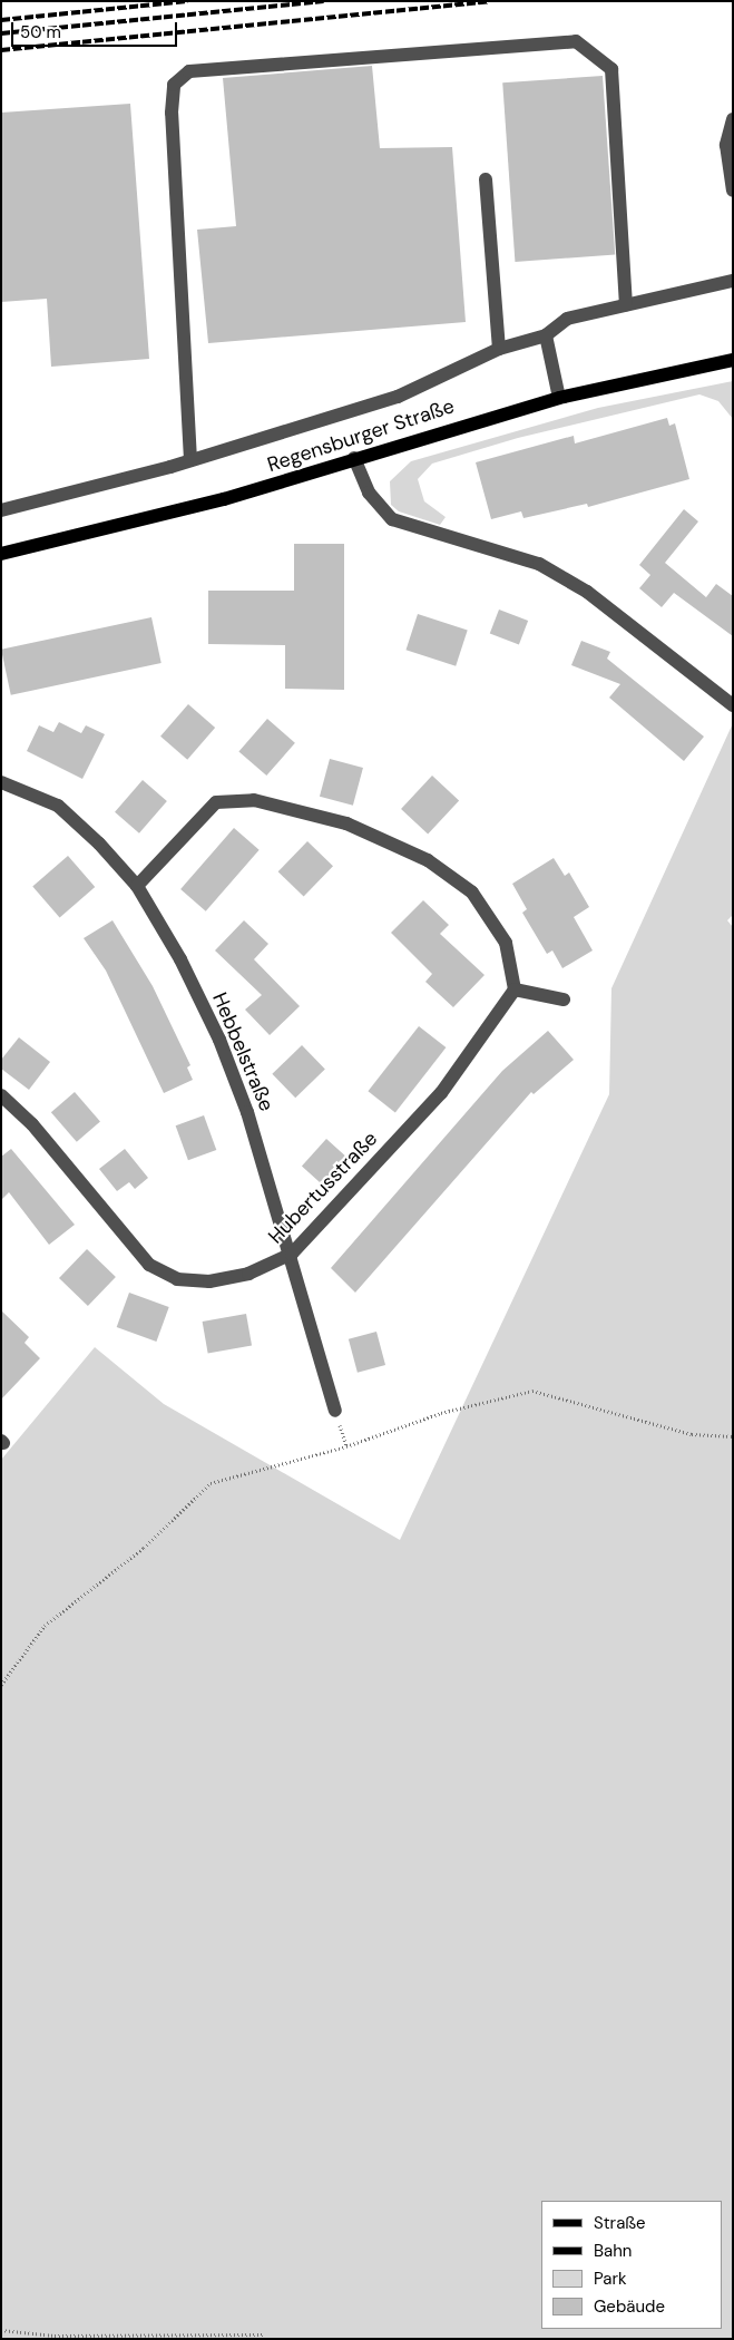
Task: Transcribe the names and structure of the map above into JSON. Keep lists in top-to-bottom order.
{
  "streets": {
    "main road": ["Regensburger Straße"],
    "street": ["Hebbelstraße", "Hubertusstraße"]
  },
  "crossings": [
    ["Hebbelstraße", "Hubertusstraße"]
  ],
  "legend": [
    "Straße",
    "Bahn",
    "Park",
    "Gebäude"
  ],
  "scale_bar": "50 m"
}
